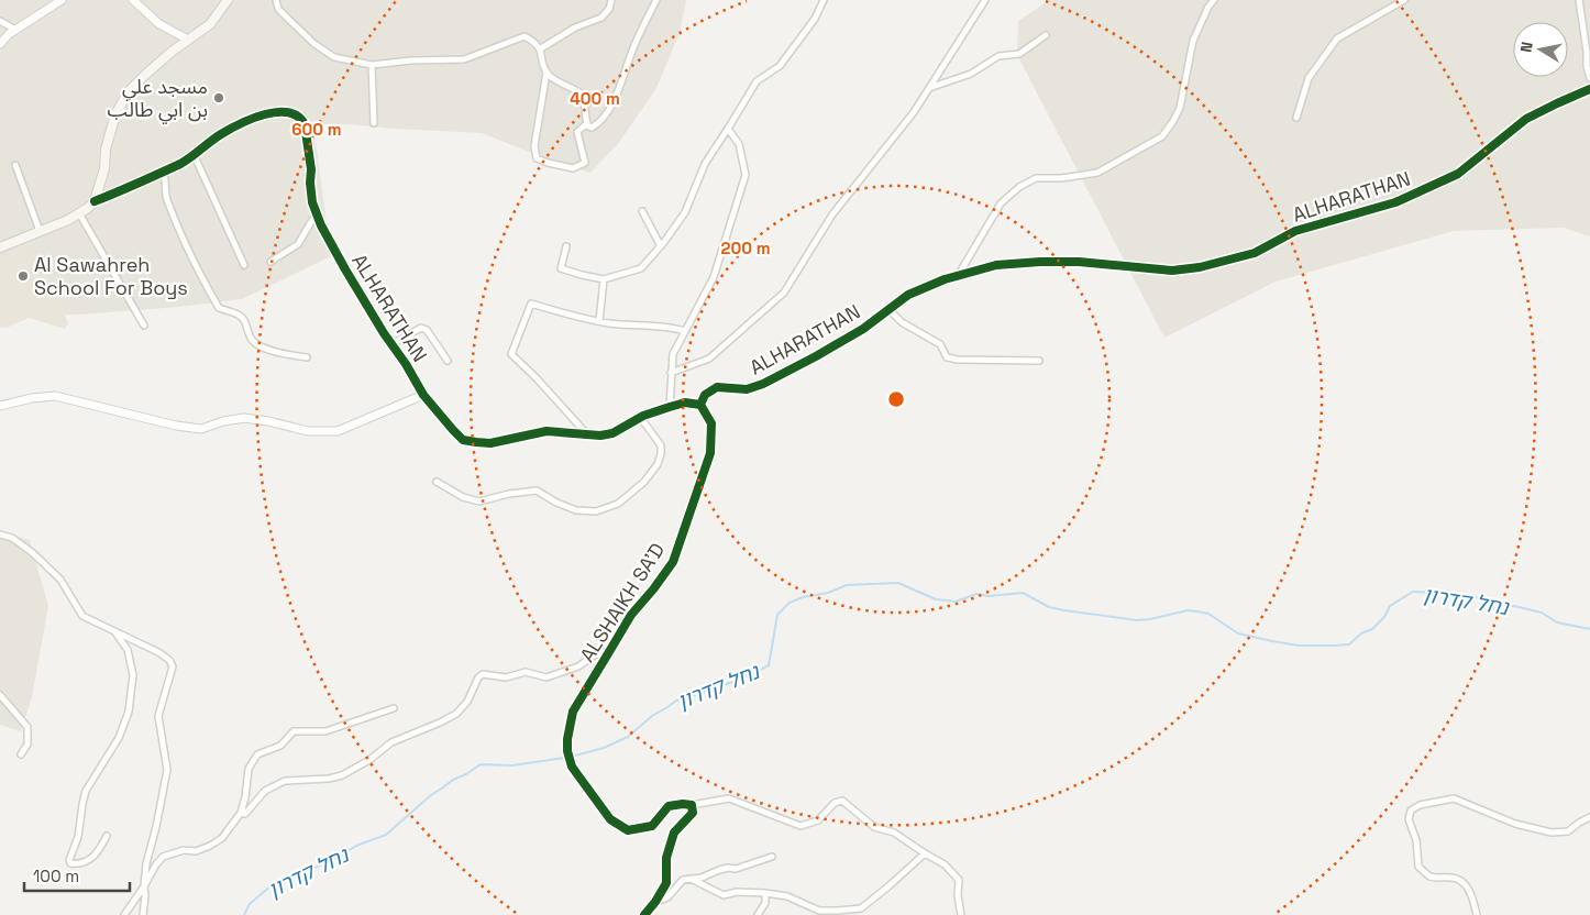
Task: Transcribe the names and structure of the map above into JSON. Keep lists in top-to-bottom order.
{
  "streets": {
    "street": ["ALHARATHAN", "ALSHAIKH SA'D"]
  },
  "crossings": [
    ["ALHARATHAN", "ALSHAIKH SA'D"]
  ],
  "water": ["נחל קדרון"],
  "places": ["مسجد علي بن ابي طالب", "Al Sawahreh School For Boys"],
  "scale_bar": "100 m",
  "north": "left",
  "rings": ["400 m", "600 m", "200 m"]
}
